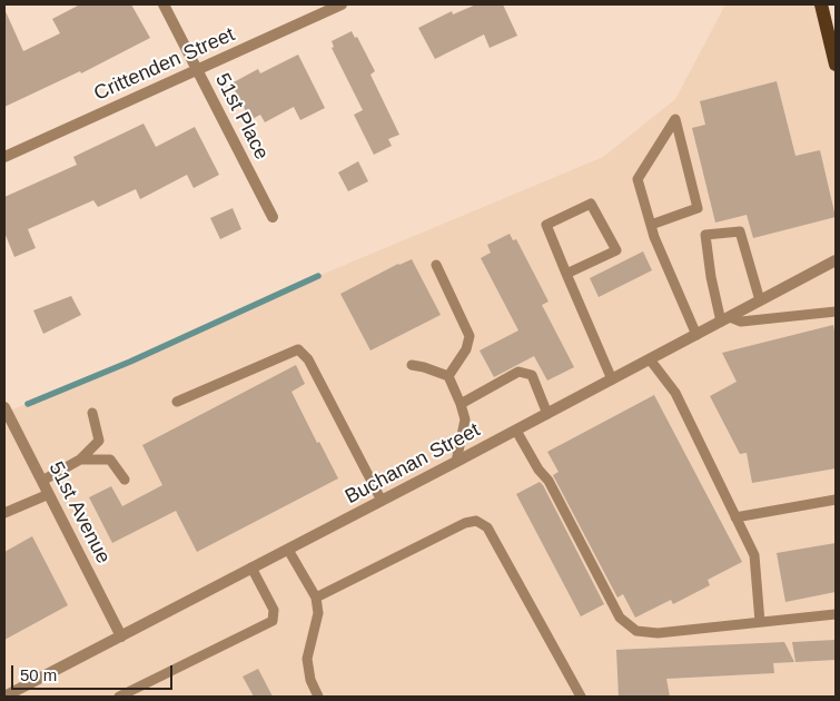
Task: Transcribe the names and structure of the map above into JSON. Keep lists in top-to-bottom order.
{
  "streets": {
    "street": [
      "Crittenden Street",
      "51st Place",
      "Buchanan Street",
      "51st Avenue"
    ]
  },
  "crossings": [
    ["Crittenden Street", "51st Place"],
    ["Buchanan Street", "51st Avenue"]
  ],
  "scale_bar": "50 m"
}
